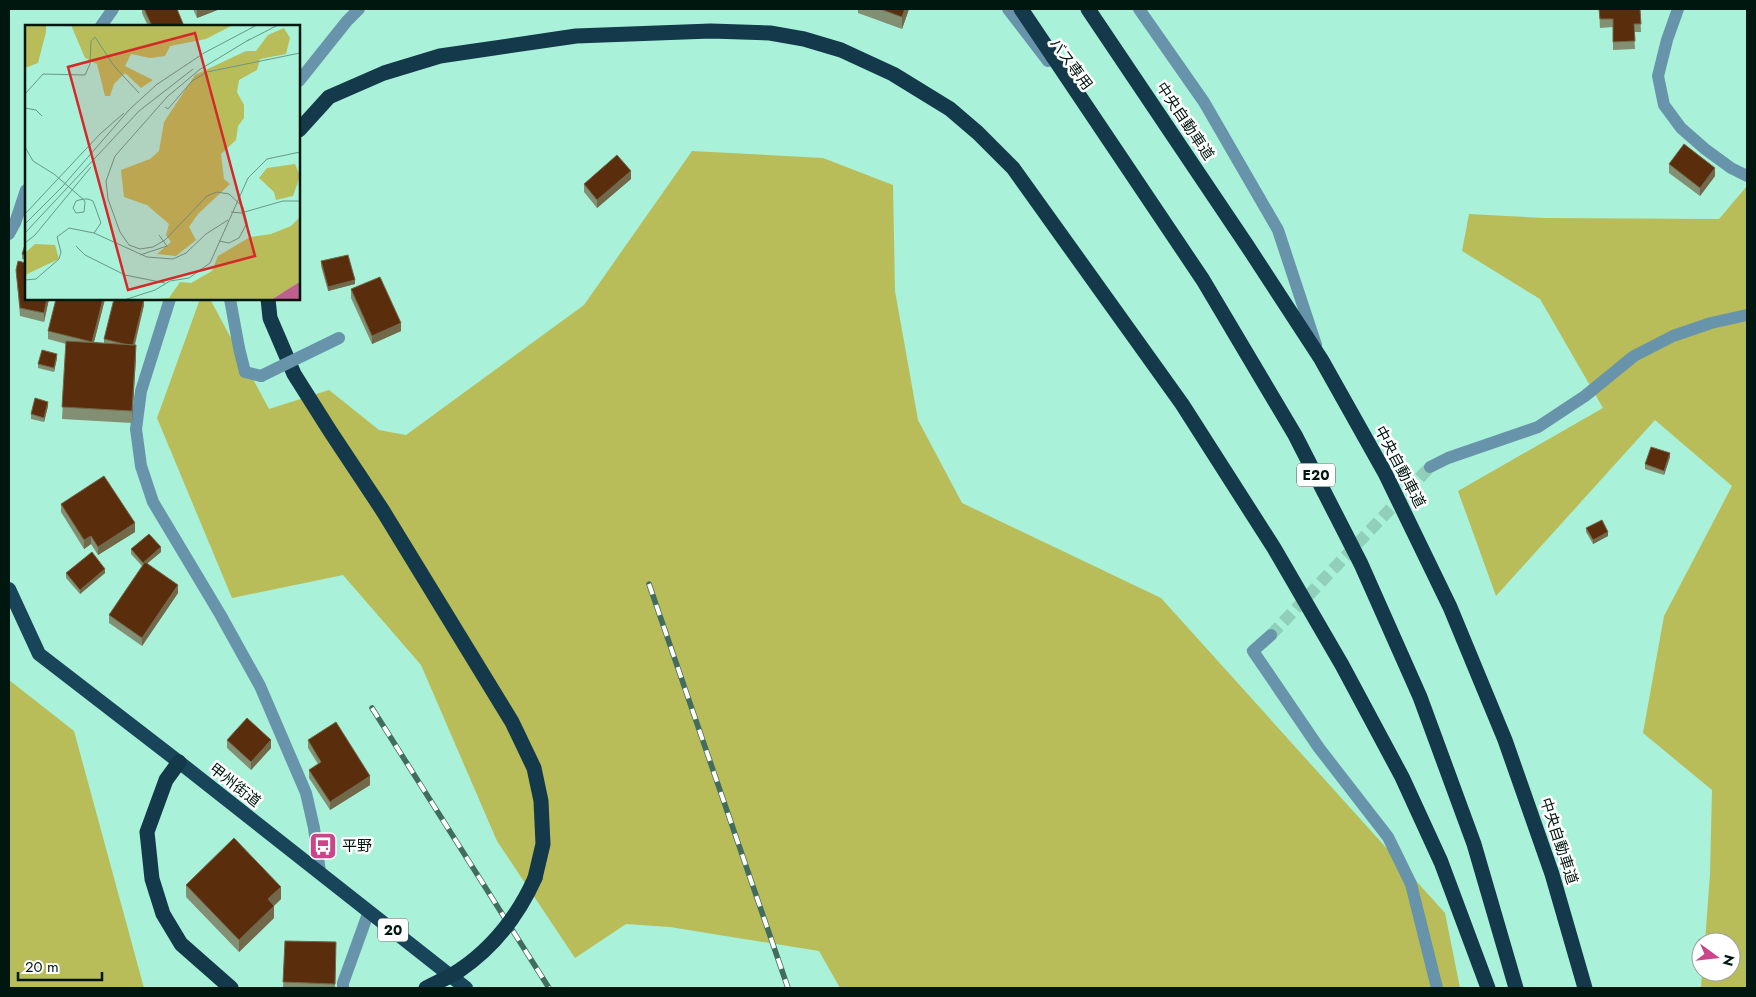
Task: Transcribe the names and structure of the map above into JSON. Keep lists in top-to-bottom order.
{
  "streets": {
    "highway": [
      "中央自動車道",
      "E20",
      "甲州街道",
      "20"
    ],
    "street": ["バス専用"]
  },
  "crossings": [
    ["バス専用", "E20"]
  ],
  "places": {
    "bus stop": ["平野"]
  },
  "scale_bar": "20 m",
  "north": "right"
}
